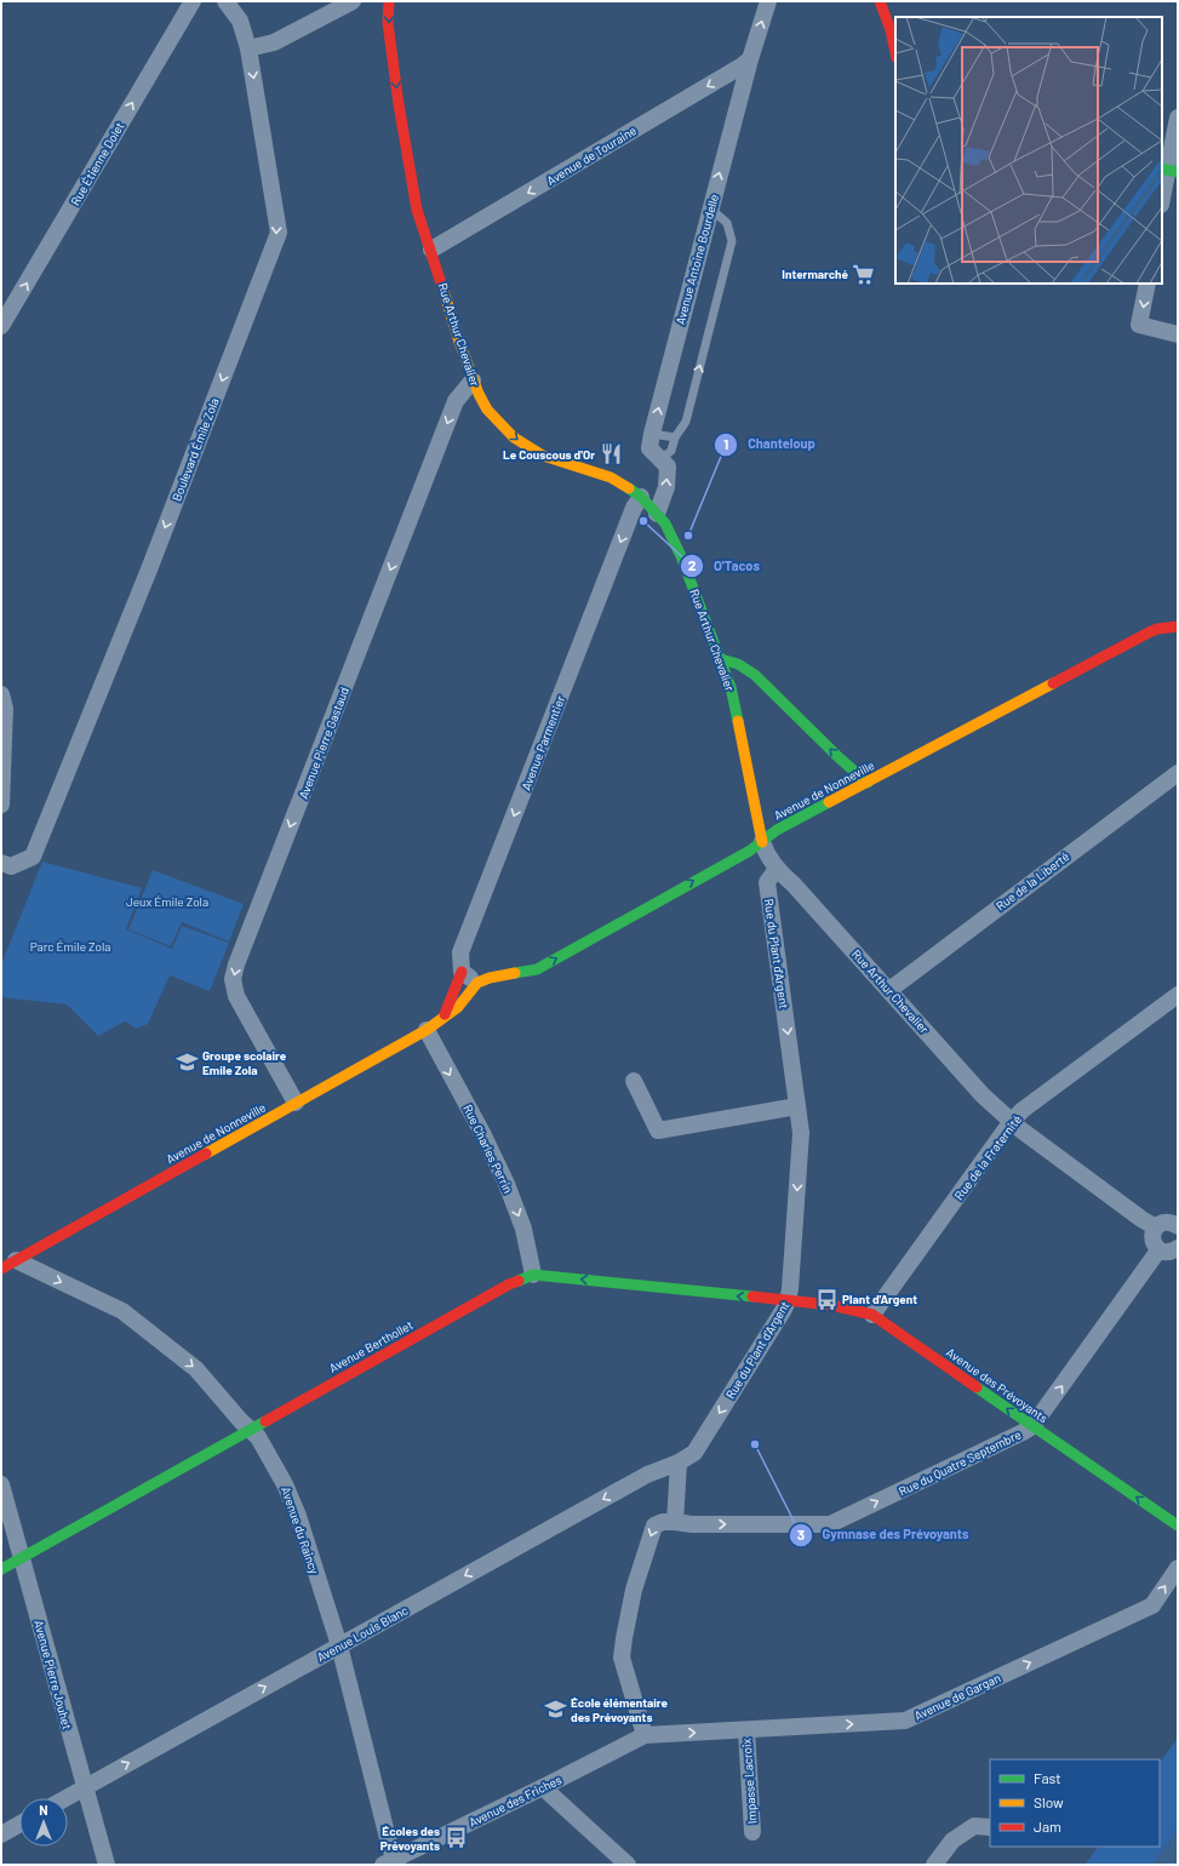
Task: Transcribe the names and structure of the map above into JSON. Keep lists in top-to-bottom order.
{
  "streets": {
    "street": [
      "Avenue de Touraine",
      "Rue Étienne Dolet",
      "Avenue Antoine Bourdelle",
      "Rue Arthur Chevalier",
      "Boulevard Émile Zola",
      "Avenue Pierre Gastaud",
      "Avenue Parmentier",
      "Avenue de Nonneville",
      "Rue de la Liberté",
      "Rue du Plant d'Argent",
      "Rue Charles Perrin",
      "Rue de la Fraternité",
      "Avenue Berthollet",
      "Avenue des Prévoyants",
      "Rue du Quatre Septembre",
      "Avenue du Raincy",
      "Avenue Louis Blanc",
      "Avenue Pierre Jouhet",
      "Avenue de Gargan",
      "Impasse Lacroix",
      "Avenue des Friches"
    ]
  },
  "crossings": [
    ["Avenue de Touraine", "Avenue Antoine Bourdelle"],
    ["Avenue de Touraine", "Rue Arthur Chevalier"],
    ["Avenue Antoine Bourdelle", "Rue Arthur Chevalier"],
    ["Rue Arthur Chevalier", "Avenue Pierre Gastaud"],
    ["Rue Arthur Chevalier", "Avenue Parmentier"],
    ["Rue Arthur Chevalier", "Avenue de Nonneville"],
    ["Rue Arthur Chevalier", "Rue de la Liberté"],
    ["Rue Arthur Chevalier", "Rue du Plant d'Argent"],
    ["Rue Arthur Chevalier", "Rue de la Fraternité"],
    ["Avenue Pierre Gastaud", "Avenue de Nonneville"],
    ["Avenue de Nonneville", "Rue Charles Perrin"],
    ["Avenue de Nonneville", "Avenue du Raincy"],
    ["Rue du Plant d'Argent", "Avenue Berthollet"],
    ["Rue du Plant d'Argent", "Avenue des Prévoyants"],
    ["Rue du Plant d'Argent", "Avenue Louis Blanc"],
    ["Rue Charles Perrin", "Avenue Berthollet"],
    ["Rue de la Fraternité", "Avenue des Prévoyants"],
    ["Avenue Berthollet", "Avenue des Prévoyants"],
    ["Avenue Berthollet", "Avenue du Raincy"],
    ["Avenue Berthollet", "Avenue Pierre Jouhet"],
    ["Avenue des Prévoyants", "Rue du Quatre Septembre"],
    ["Avenue du Raincy", "Avenue Louis Blanc"],
    ["Avenue du Raincy", "Avenue des Friches"],
    ["Avenue Louis Blanc", "Avenue Pierre Jouhet"],
    ["Avenue de Gargan", "Impasse Lacroix"],
    ["Avenue de Gargan", "Avenue des Friches"]
  ],
  "one_way": [
    "Avenue de Touraine",
    "Rue Étienne Dolet",
    "Avenue Antoine Bourdelle",
    "Boulevard Émile Zola",
    "Avenue Pierre Gastaud",
    "Avenue Parmentier",
    "Rue du Plant d'Argent",
    "Rue Charles Perrin",
    "Avenue des Prévoyants",
    "Rue du Quatre Septembre",
    "Avenue du Raincy",
    "Avenue de Gargan"
  ],
  "parks": ["Jeux Émile Zola", "Parc Émile Zola"],
  "places": {
    "supermarket": ["Intermarché"],
    "restaurant": ["Le Couscous d'Or"],
    "other": ["O'Tacos", "Chanteloup", "Gymnase des Prévoyants"],
    "school or university": ["Groupe scolaire Emile Zola", "École élémentaire des Prévoyants"],
    "bus stop": ["Plant d'Argent", "Écoles des Prévoyants"]
  },
  "legend": ["Fast", "Slow", "Jam"],
  "north": "top"
}
